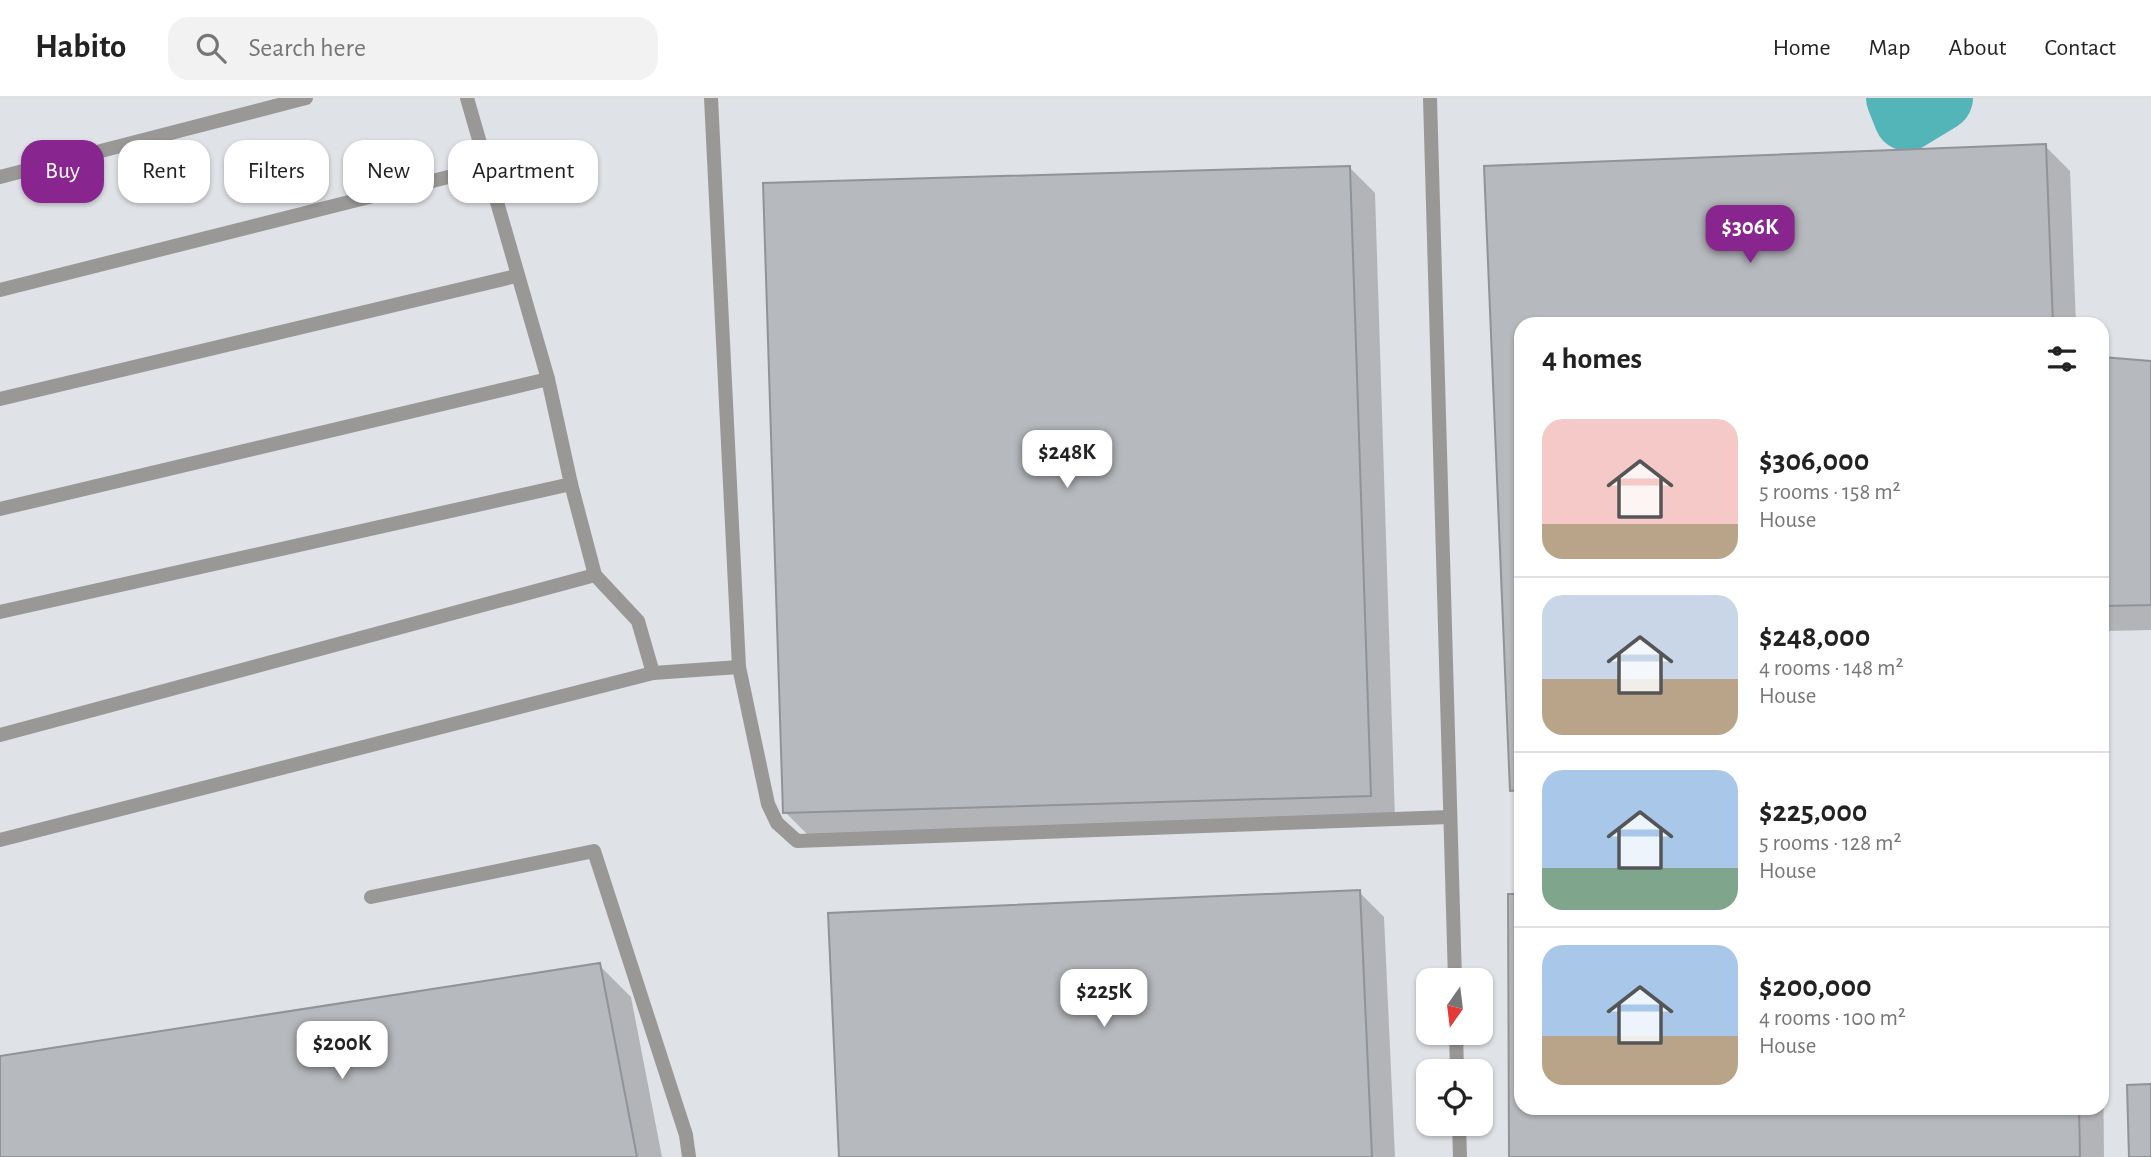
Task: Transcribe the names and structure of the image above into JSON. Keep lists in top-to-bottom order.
{
  "north": "bottom",
  "page": {
    "header": "Habito",
    "search": "Search here",
    "nav": [
      "Home",
      "Map",
      "About",
      "Contact"
    ],
    "chip": [
      "Buy",
      "Rent",
      "Filters",
      "New",
      "Apartment"
    ],
    "price": [
      "$306K",
      "$248K",
      "$225K",
      "$200K"
    ],
    "heading": "4 homes",
    "list": [
      {
        "name": "$306,000",
        "note": "5 rooms · 158 m² · House"
      },
      {
        "name": "$248,000",
        "note": "4 rooms · 148 m² · House"
      },
      {
        "name": "$225,000",
        "note": "5 rooms · 128 m² · House"
      },
      {
        "name": "$200,000",
        "note": "4 rooms · 100 m² · House"
      }
    ]
  }
}
